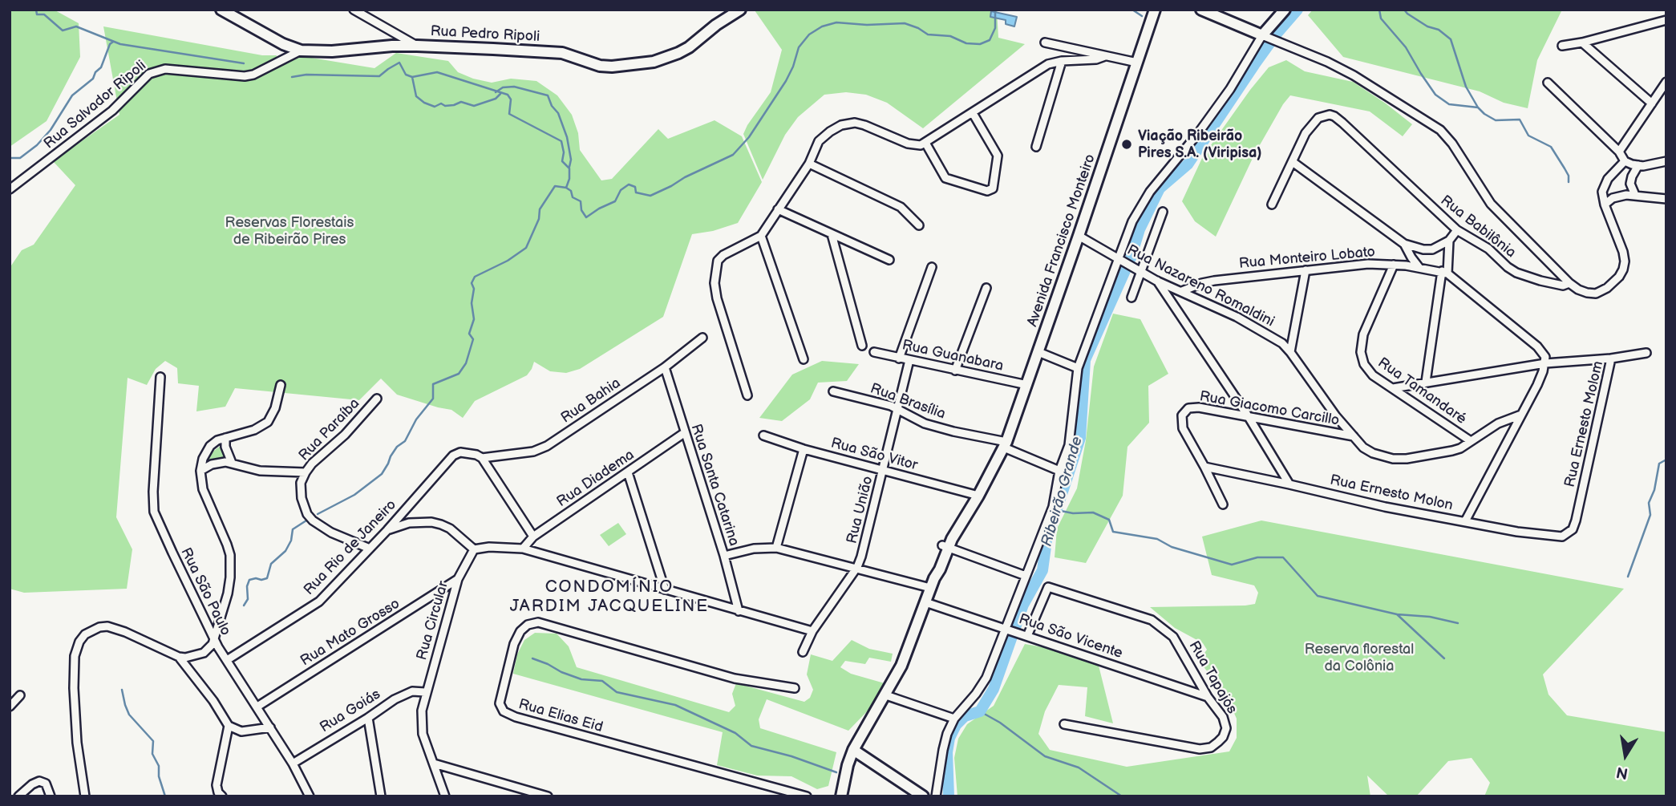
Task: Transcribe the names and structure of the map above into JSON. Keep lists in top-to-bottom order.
{
  "streets": {
    "main road": ["Rua Pedro Ripoli", "Avenida Francisco Monteiro"],
    "street": [
      "Rua Salvador Ripoli",
      "Rua Babilônia",
      "Rua Monteiro Lobato",
      "Rua Nazareno Romaldini",
      "Rua Guanabara",
      "Rua Tamandaré",
      "Rua Bahia",
      "Rua Brasília",
      "Rua Giacomo Carcillo",
      "Rua Ernesto Molom",
      "Rua Paraíba",
      "Rua São Vitor",
      "Rua Diadema",
      "Rua Santa Catarina",
      "Rua Ernesto Molon",
      "Rua União",
      "Rua Rio de Janeiro",
      "Rua São Paulo",
      "Rua Circular",
      "Rua Mato Grosso",
      "Rua São Vicente",
      "Rua Tapajós",
      "Rua Goiás",
      "Rua Elias Eid"
    ]
  },
  "crossings": [
    ["Rua Pedro Ripoli", "Rua Salvador Ripoli"],
    ["Avenida Francisco Monteiro", "Rua Nazareno Romaldini"],
    ["Avenida Francisco Monteiro", "Rua Guanabara"],
    ["Avenida Francisco Monteiro", "Rua Brasília"],
    ["Avenida Francisco Monteiro", "Rua São Vitor"],
    ["Avenida Francisco Monteiro", "Rua São Vicente"],
    ["Rua Monteiro Lobato", "Rua Nazareno Romaldini"],
    ["Rua Monteiro Lobato", "Rua Tamandaré"],
    ["Rua Nazareno Romaldini", "Rua Tamandaré"],
    ["Rua Nazareno Romaldini", "Rua Giacomo Carcillo"],
    ["Rua Guanabara", "Rua União"],
    ["Rua Bahia", "Rua Santa Catarina"],
    ["Rua Bahia", "Rua Rio de Janeiro"],
    ["Rua Brasília", "Rua União"],
    ["Rua Giacomo Carcillo", "Rua Ernesto Molon"],
    ["Rua Ernesto Molom", "Rua Ernesto Molon"],
    ["Rua São Vitor", "Rua União"],
    ["Rua Diadema", "Rua Santa Catarina"],
    ["Rua Rio de Janeiro", "Rua São Paulo"],
    ["Rua São Paulo", "Rua Mato Grosso"],
    ["Rua São Paulo", "Rua Goiás"],
    ["Rua Circular", "Rua Mato Grosso"],
    ["Rua Circular", "Rua Goiás"],
    ["Rua São Vicente", "Rua Tapajós"]
  ],
  "districts": ["CONDOMÍNIO JARDIM JACQUELINE"],
  "water": ["Ribeirão Grande"],
  "parks": ["Reservas Florestais de Ribeirão Pires", "Reserva florestal da Colônia"],
  "places": ["Viação Ribeirão Pires S.A. (Viripisa)"],
  "north": "bottom"
}
